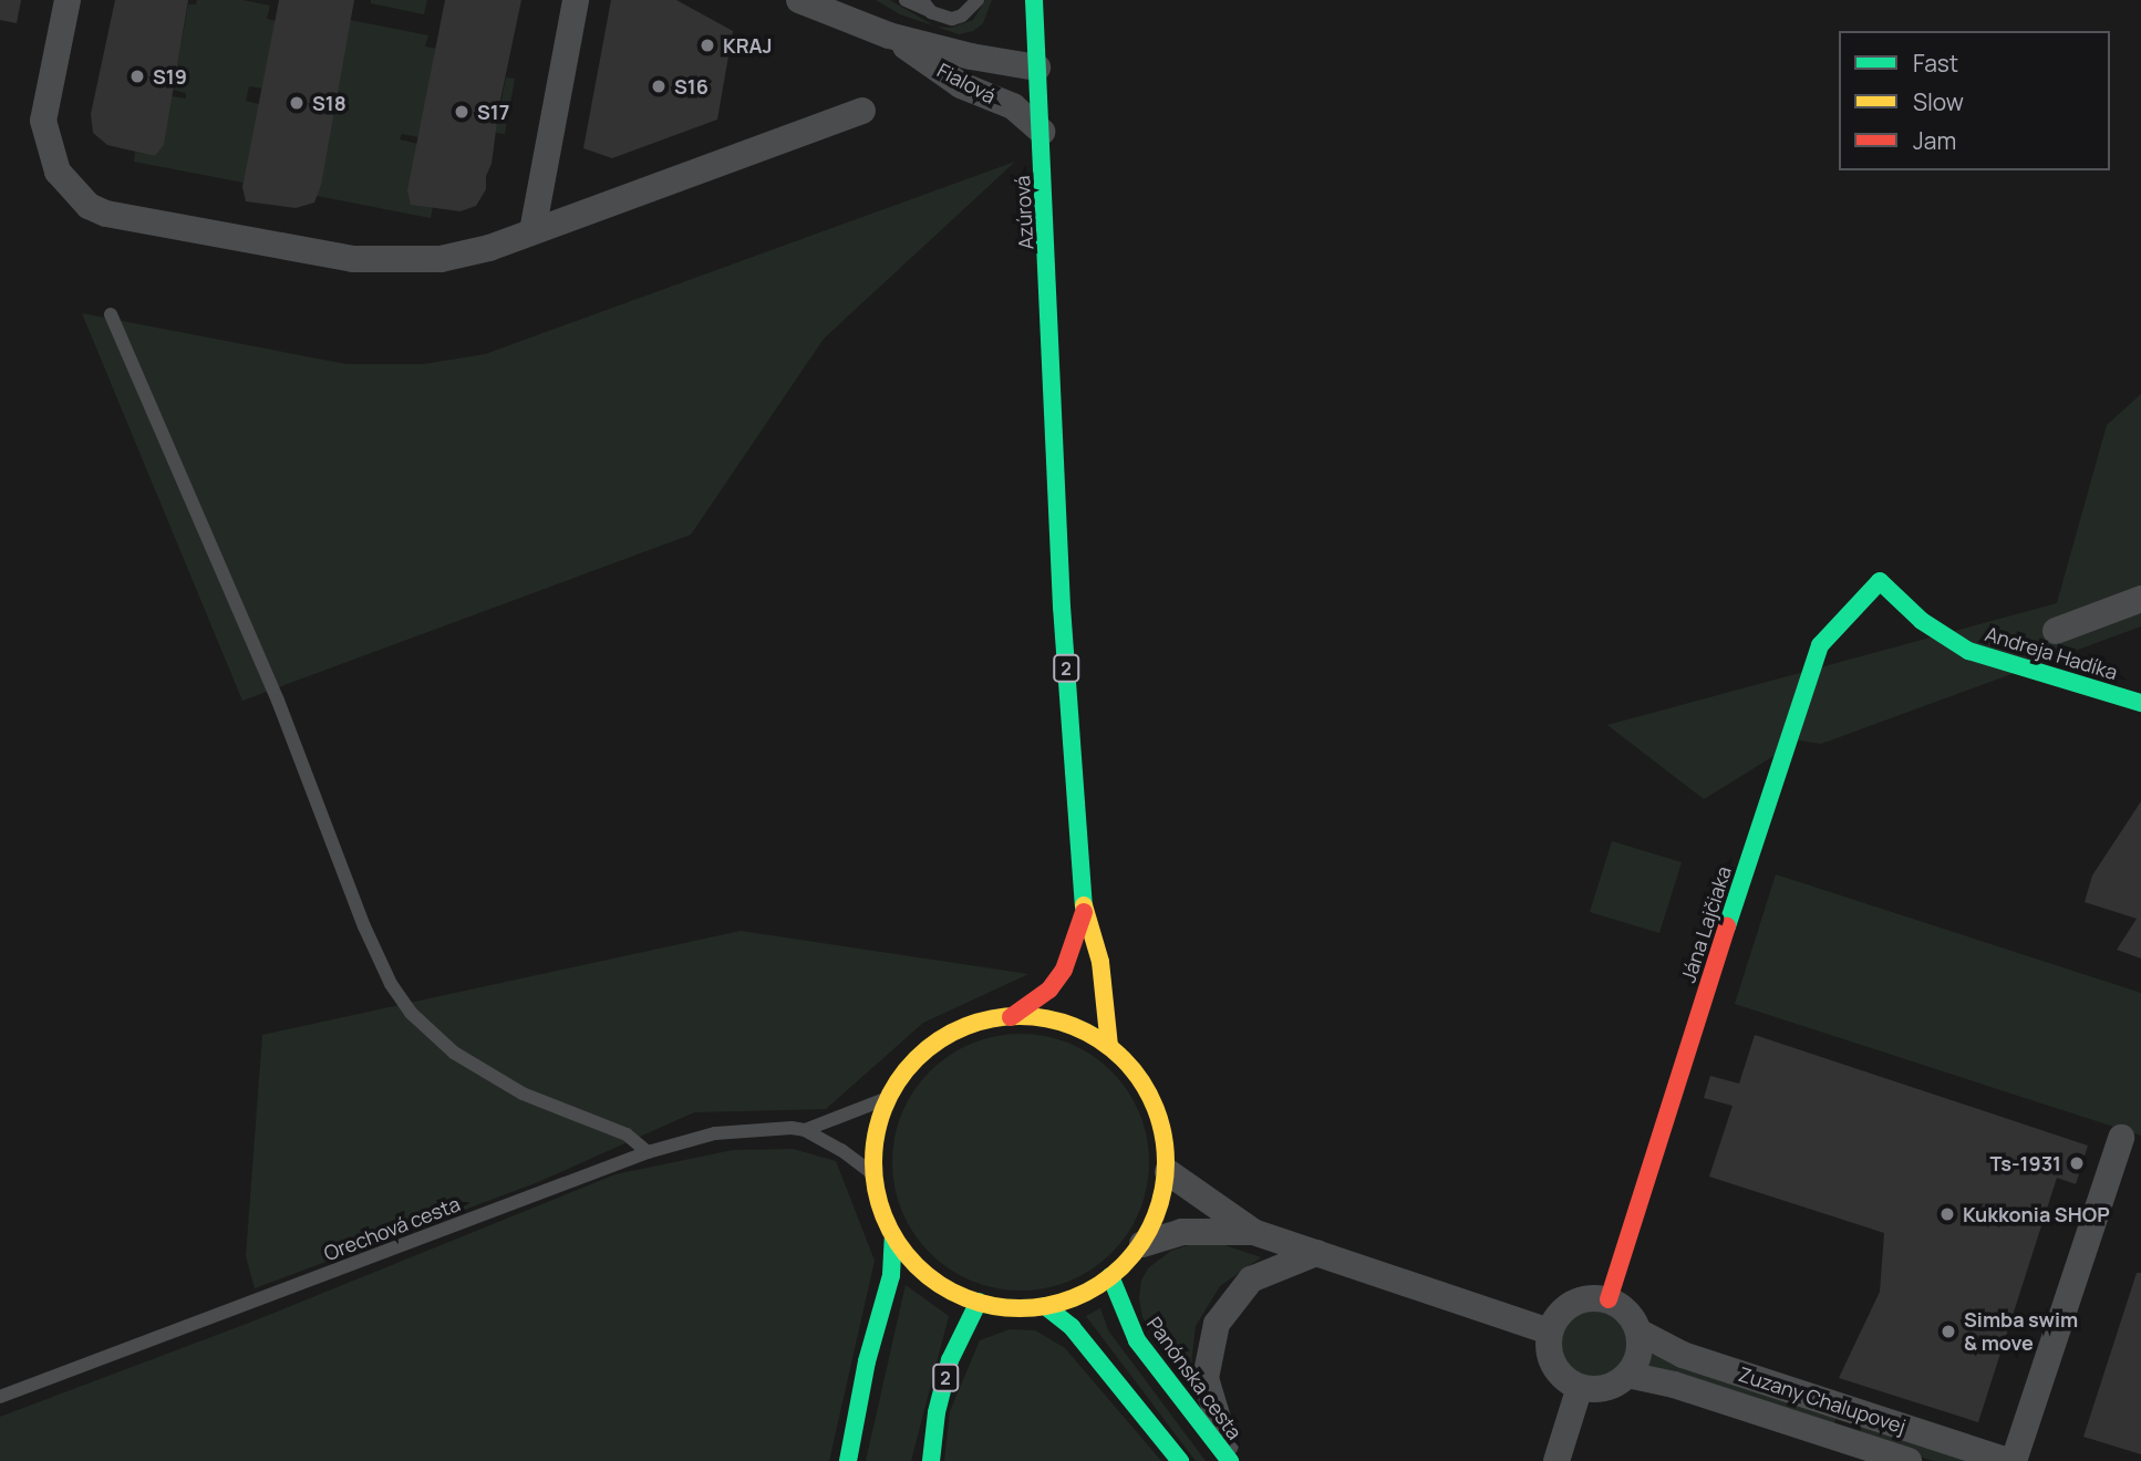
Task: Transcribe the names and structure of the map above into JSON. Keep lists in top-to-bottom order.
{
  "streets": {
    "main road": [
      "Azúrová",
      "Andreja Hadíka",
      "2",
      "Jána Lajčiaka",
      "Panónska cesta"
    ],
    "street": ["Fialová", "Zuzany Chalupovej"],
    "lane": ["Orechová cesta"]
  },
  "crossings": [
    ["Fialová", "Azúrová"],
    ["Azúrová", "2"],
    ["Andreja Hadíka", "Jána Lajčiaka"],
    ["2", "Panónska cesta"],
    ["Jána Lajčiaka", "Zuzany Chalupovej"]
  ],
  "places": [
    "KRAJ",
    "S19",
    "S16",
    "S18",
    "S17",
    "Ts-1931",
    "Kukkonia SHOP",
    "Simba swim & move"
  ],
  "legend": ["Fast", "Slow", "Jam"]
}
